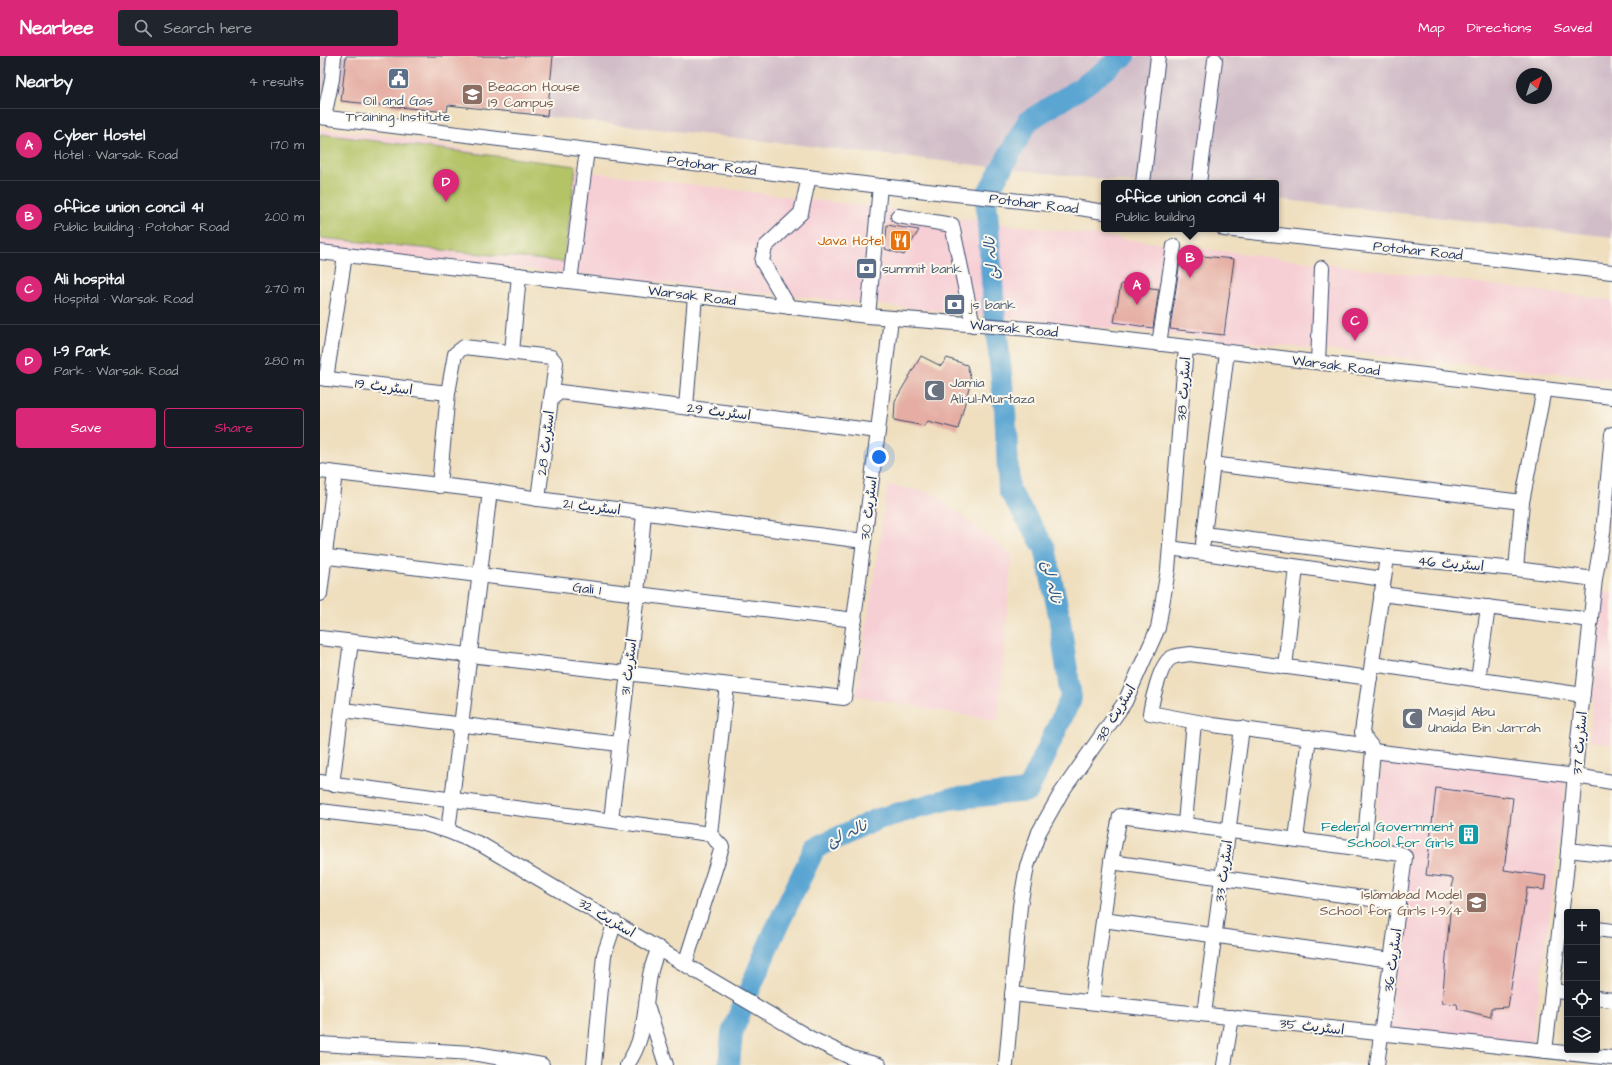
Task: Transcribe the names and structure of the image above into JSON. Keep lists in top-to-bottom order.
{
  "streets": {
    "street": [
      "Potohar Road",
      "Warsak Road",
      "اسٹریٹ 19",
      "اسٹریٹ 38",
      "اسٹریٹ 29",
      "اسٹریٹ 28",
      "اسٹریٹ 21",
      "اسٹریٹ 30",
      "اسٹریٹ 46",
      "Gali 1",
      "اسٹریٹ 31",
      "اسٹریٹ 37",
      "اسٹریٹ 33",
      "اسٹریٹ 32",
      "اسٹریٹ 36",
      "اسٹریٹ 35"
    ]
  },
  "crossings": [
    ["Warsak Road", "اسٹریٹ 38"],
    ["Warsak Road", "اسٹریٹ 30"],
    ["اسٹریٹ 38", "اسٹریٹ 35"],
    ["اسٹریٹ 29", "اسٹریٹ 28"],
    ["اسٹریٹ 29", "اسٹریٹ 30"],
    ["اسٹریٹ 28", "اسٹریٹ 21"],
    ["اسٹریٹ 21", "اسٹریٹ 30"],
    ["اسٹریٹ 21", "اسٹریٹ 31"],
    ["اسٹریٹ 30", "Gali 1"],
    ["اسٹریٹ 46", "اسٹریٹ 37"],
    ["Gali 1", "اسٹریٹ 31"],
    ["اسٹریٹ 37", "اسٹریٹ 35"],
    ["اسٹریٹ 33", "اسٹریٹ 35"],
    ["اسٹریٹ 36", "اسٹریٹ 35"]
  ],
  "water": ["نالہ لئ"],
  "places": {
    "public building": ["Oil and Gas Training Institute"],
    "school or university": ["Beacon House I9 Campus", "Islamabad Model School for Girls I-9/4"],
    "restaurant": ["Java Hotel"],
    "bank": ["summit bank", "js bank"],
    "mosque": ["Jamia Ali-ul-Murtaza", "Masjid Abu Unaida Bin Jarrah"],
    "building": ["Federal Government School for Girls"]
  },
  "north": "top right",
  "page": {
    "header": "Nearbee",
    "search": "Search here",
    "nav": ["Map", "Directions", "Saved"],
    "heading": ["Nearby", "4 results"],
    "list": [
      {
        "mark": "A",
        "name": "Cyber Hostel",
        "note": "Hotel · Warsak Road",
        "value": "170 m"
      },
      {
        "mark": "B",
        "name": "office union concil 41",
        "note": "Public building · Potohar Road",
        "value": "200 m"
      },
      {
        "mark": "C",
        "name": "Ali hospital",
        "note": "Hospital · Warsak Road",
        "value": "270 m"
      },
      {
        "mark": "D",
        "name": "I-9 Park",
        "note": "Park · Warsak Road",
        "value": "280 m"
      }
    ],
    "pins": [
      "D",
      "B",
      "A",
      "C"
    ],
    "popup": ["office union concil 41", "Public building"],
    "buttons": ["Save", "Share"],
    "map_buttons": ["+", "−"]
  }
}
